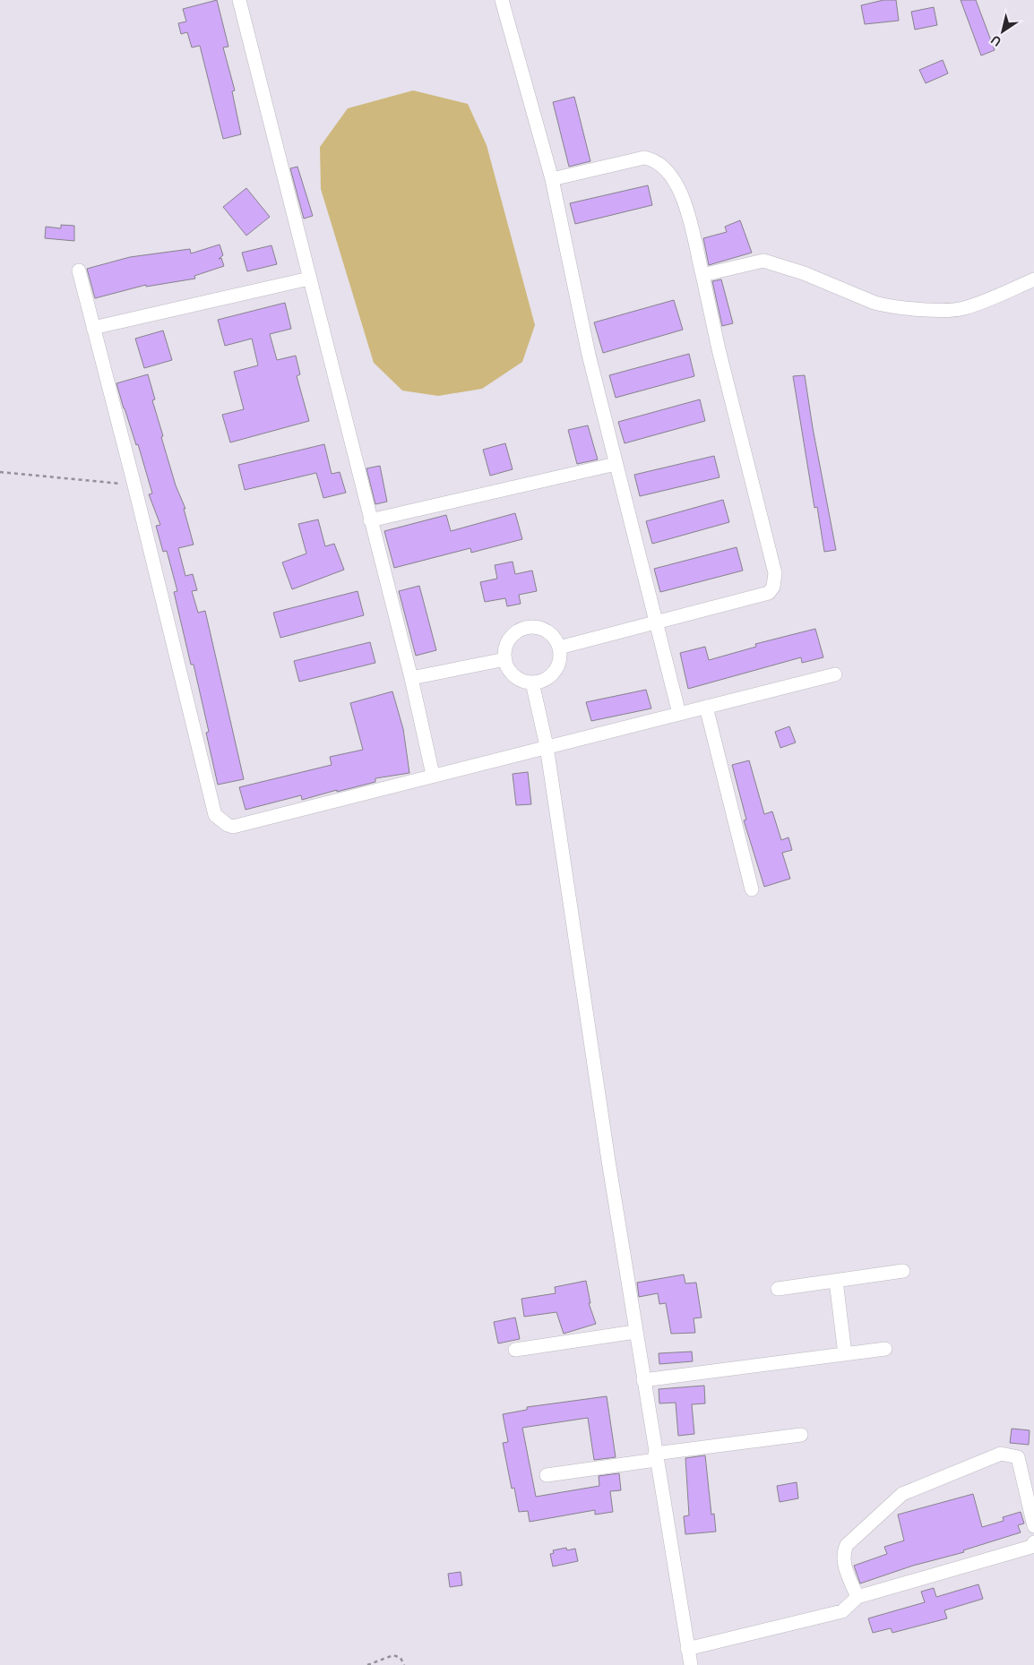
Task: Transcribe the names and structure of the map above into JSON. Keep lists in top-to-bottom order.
{
  "north": "bottom left"
}
